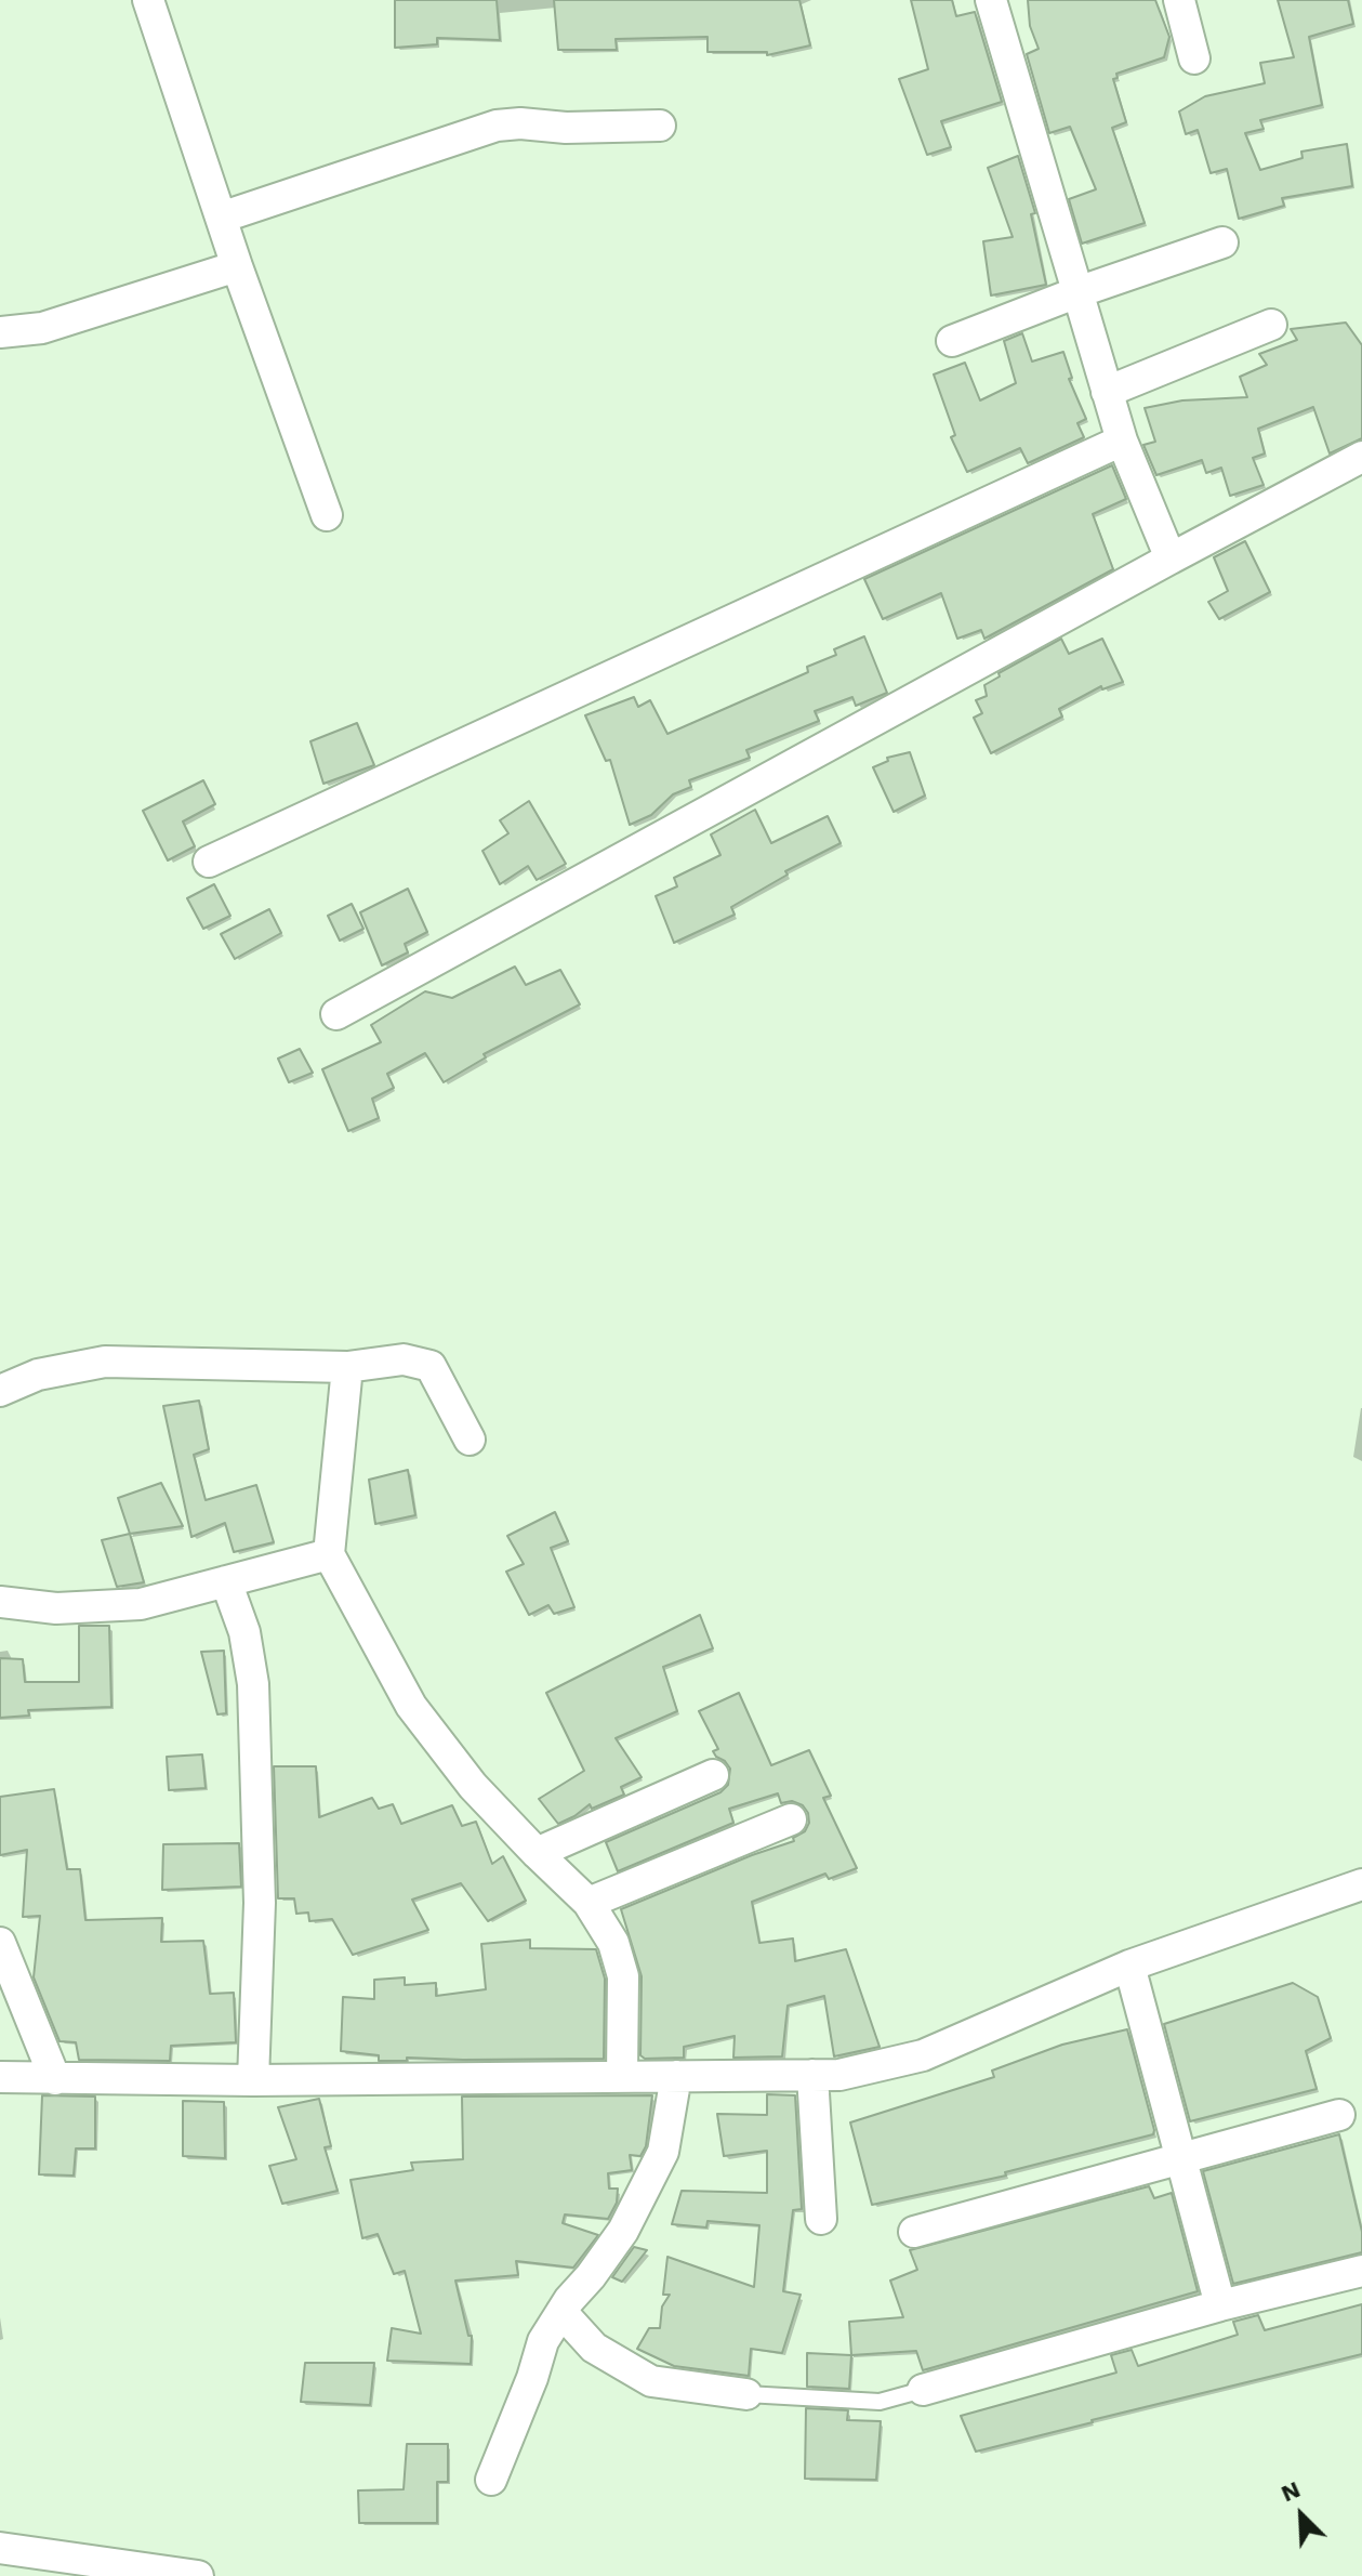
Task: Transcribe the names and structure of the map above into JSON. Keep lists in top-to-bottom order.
{
  "north": "top left"
}
